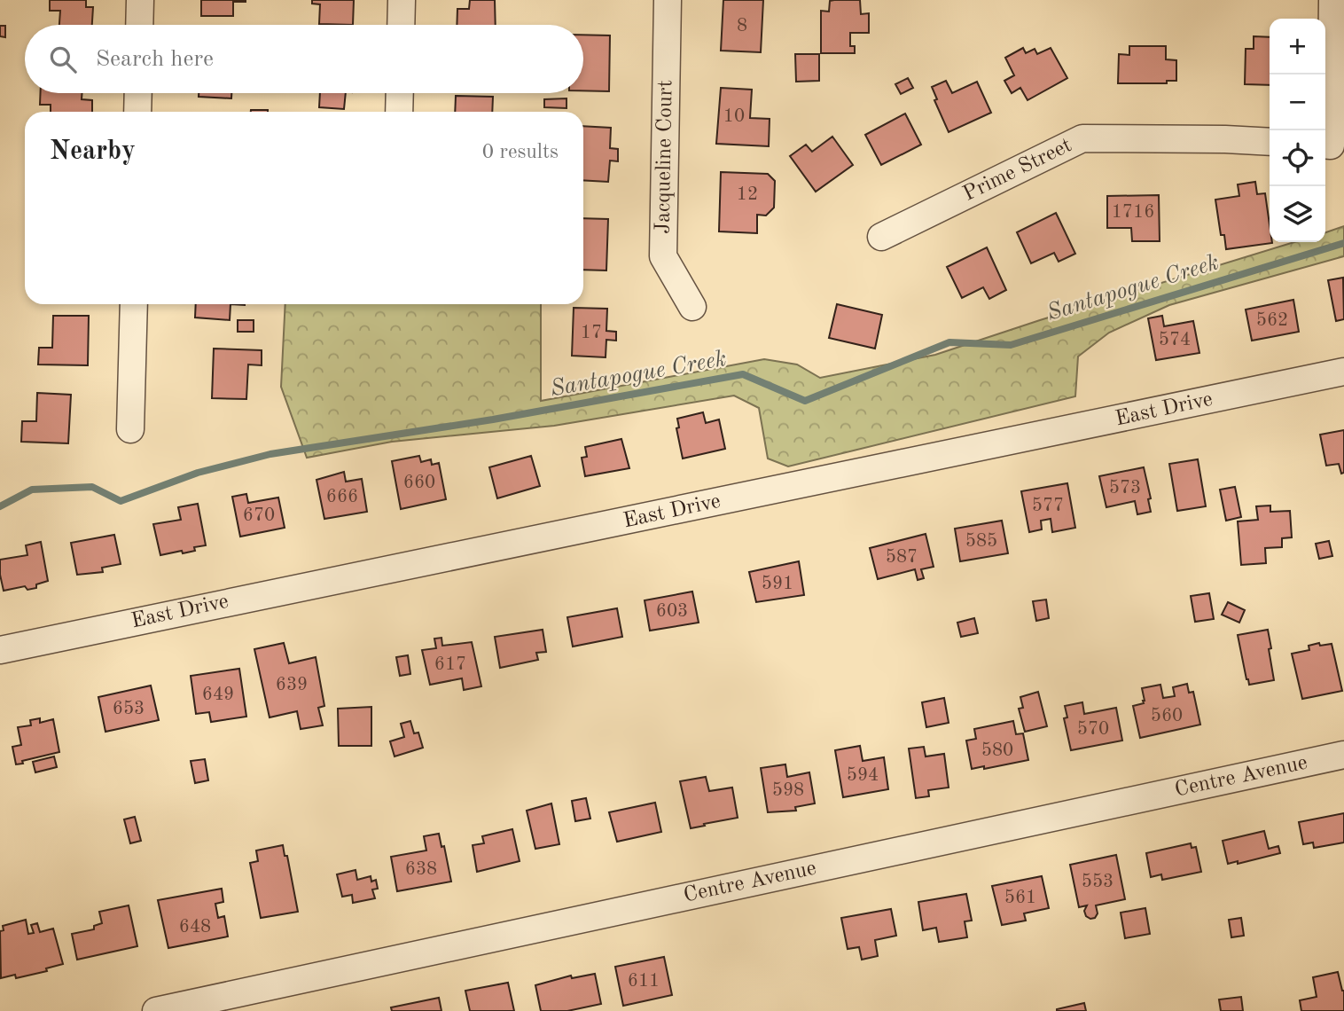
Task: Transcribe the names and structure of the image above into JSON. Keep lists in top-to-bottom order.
{
  "streets": {
    "street": [
      "Jacqueline Court",
      "Prime Street",
      "East Drive",
      "Centre Avenue"
    ]
  },
  "water": ["Santapogue Creek"],
  "house_numbers": [
    "8",
    "10",
    "12",
    "1716",
    "562",
    "17",
    "574",
    "660",
    "573",
    "666",
    "577",
    "670",
    "585",
    "587",
    "591",
    "603",
    "617",
    "639",
    "649",
    "653",
    "560",
    "570",
    "580",
    "594",
    "598",
    "638",
    "553",
    "561",
    "648",
    "611"
  ],
  "page": {
    "map_buttons": ["+", "−"],
    "search": "Search here",
    "heading": ["Nearby", "0 results"]
  }
}
